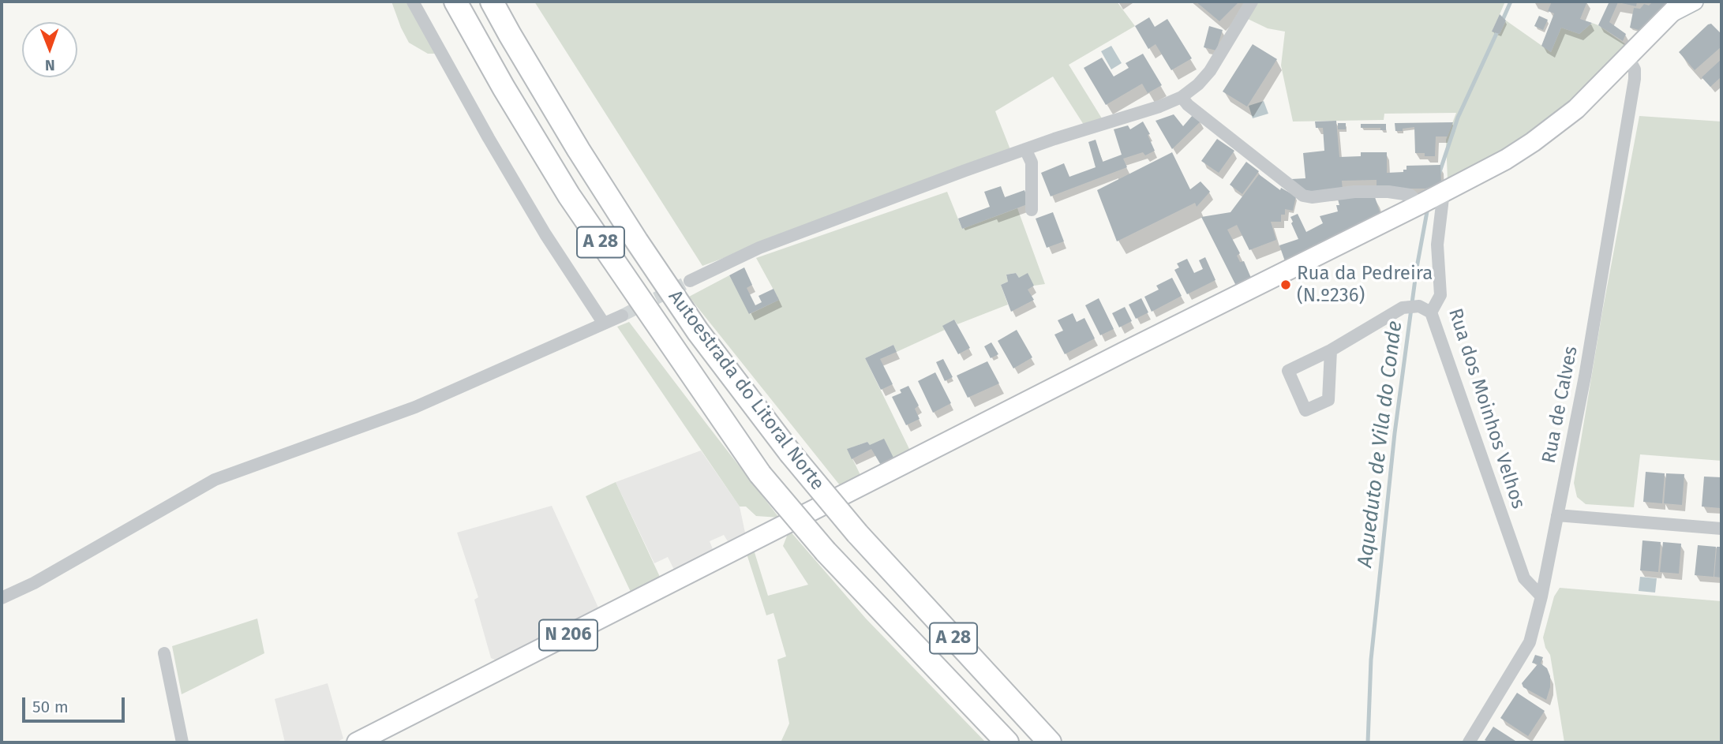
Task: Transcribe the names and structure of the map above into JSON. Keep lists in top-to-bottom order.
{
  "streets": {
    "highway": ["A 28", "Autoestrada do Litoral Norte"],
    "main road": ["N 206"],
    "street": ["Rua de Calves", "Rua dos Moinhos Velhos"]
  },
  "crossings": [
    ["Rua de Calves", "Rua dos Moinhos Velhos"]
  ],
  "water": ["Aqueduto de Vila do Conde"],
  "places": ["Rua da Pedreira (N.º236)"],
  "scale_bar": "50 m",
  "north": "bottom"
}
